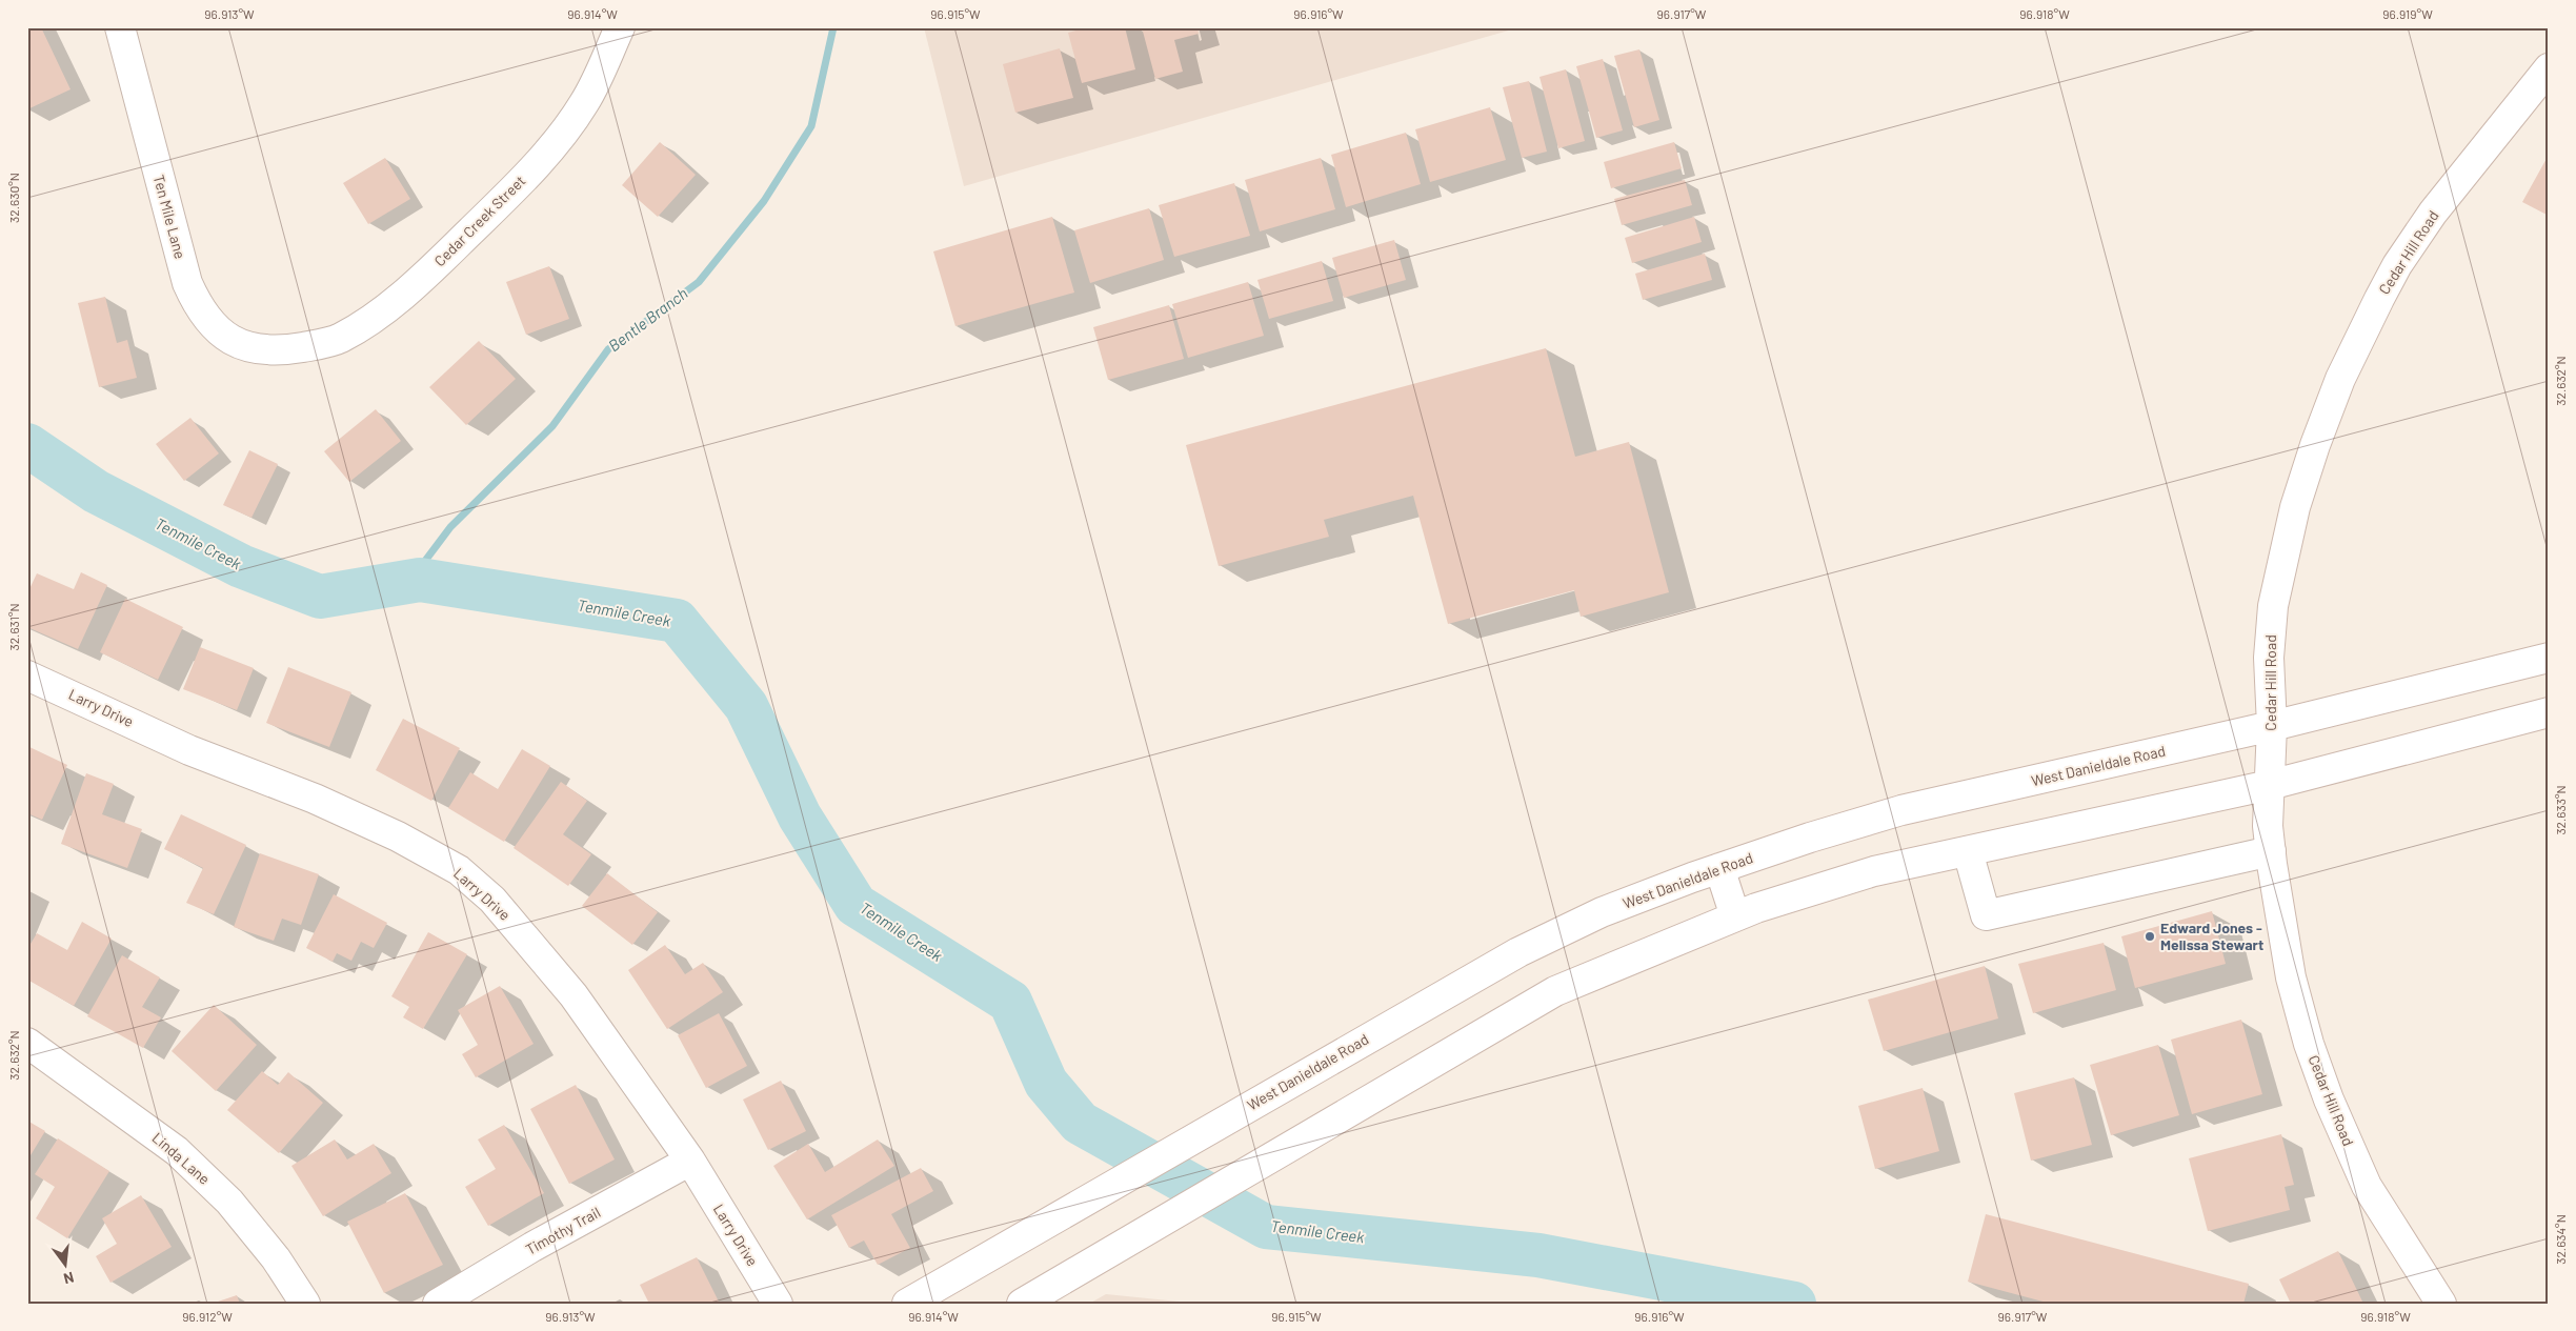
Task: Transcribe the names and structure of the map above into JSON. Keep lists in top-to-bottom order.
{
  "streets": {
    "street": [
      "Ten Mile Lane",
      "Cedar Creek Street",
      "Cedar Hill Road",
      "Larry Drive",
      "West Danieldale Road",
      "Linda Lane",
      "Timothy Trail"
    ]
  },
  "crossings": [
    ["Ten Mile Lane", "Cedar Creek Street"],
    ["Cedar Hill Road", "West Danieldale Road"],
    ["Larry Drive", "Timothy Trail"]
  ],
  "water": ["Bentle Branch", "Tenmile Creek"],
  "places": ["Edward Jones - Melissa Stewart"],
  "north": "bottom",
  "coordinates": [
    "96.913°W",
    "96.914°W",
    "96.915°W",
    "96.916°W",
    "96.917°W",
    "96.918°W",
    "96.919°W",
    "32.630°N",
    "32.632°N",
    "32.631°N",
    "32.633°N",
    "32.634°N",
    "96.912°W"
  ]
}
